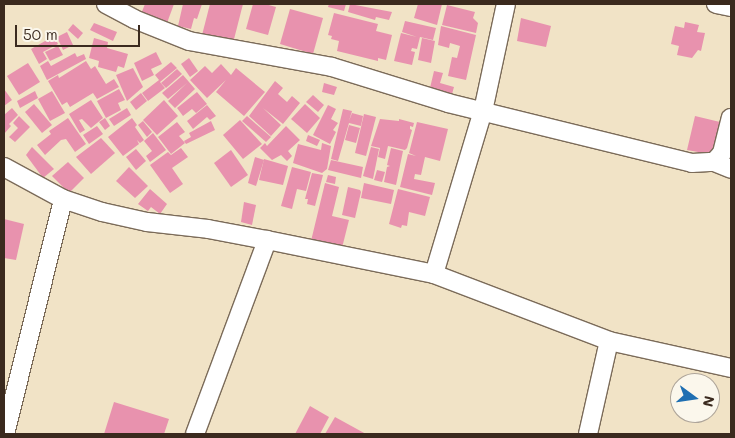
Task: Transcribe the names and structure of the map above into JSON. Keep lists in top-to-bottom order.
{
  "scale_bar": "50 m",
  "north": "right"
}
